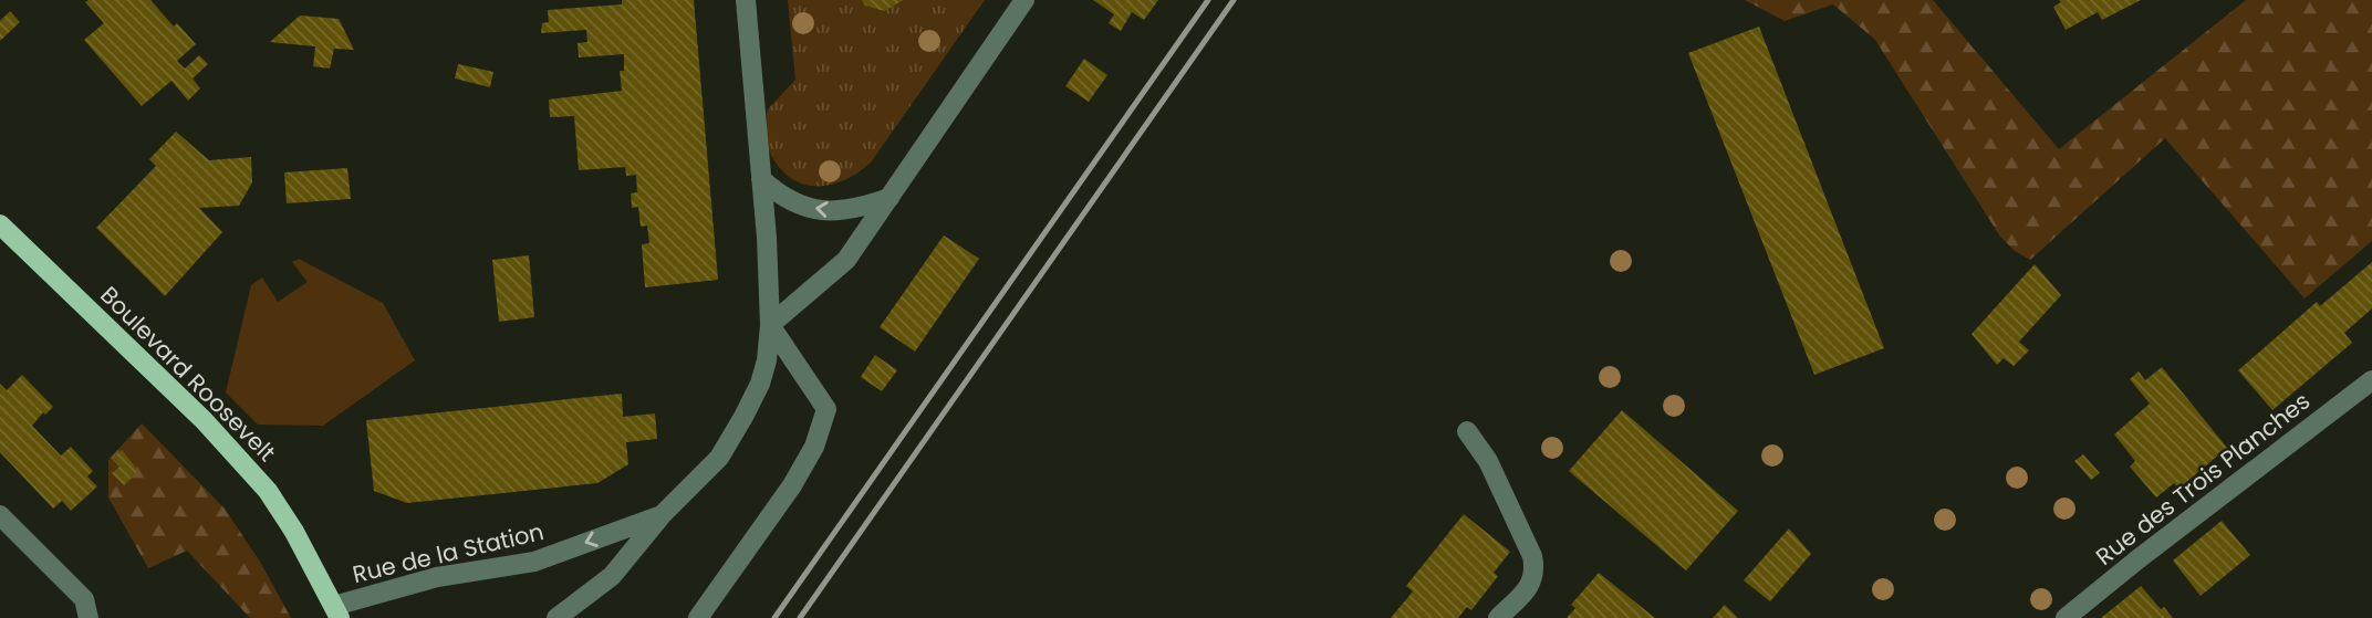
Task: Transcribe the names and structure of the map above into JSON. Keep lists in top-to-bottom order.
{
  "streets": {
    "main road": ["Boulevard Roosevelt"],
    "street": ["Rue des Trois Planches", "Rue de la Station"]
  },
  "crossings": [
    ["Boulevard Roosevelt", "Rue de la Station"]
  ]
}
